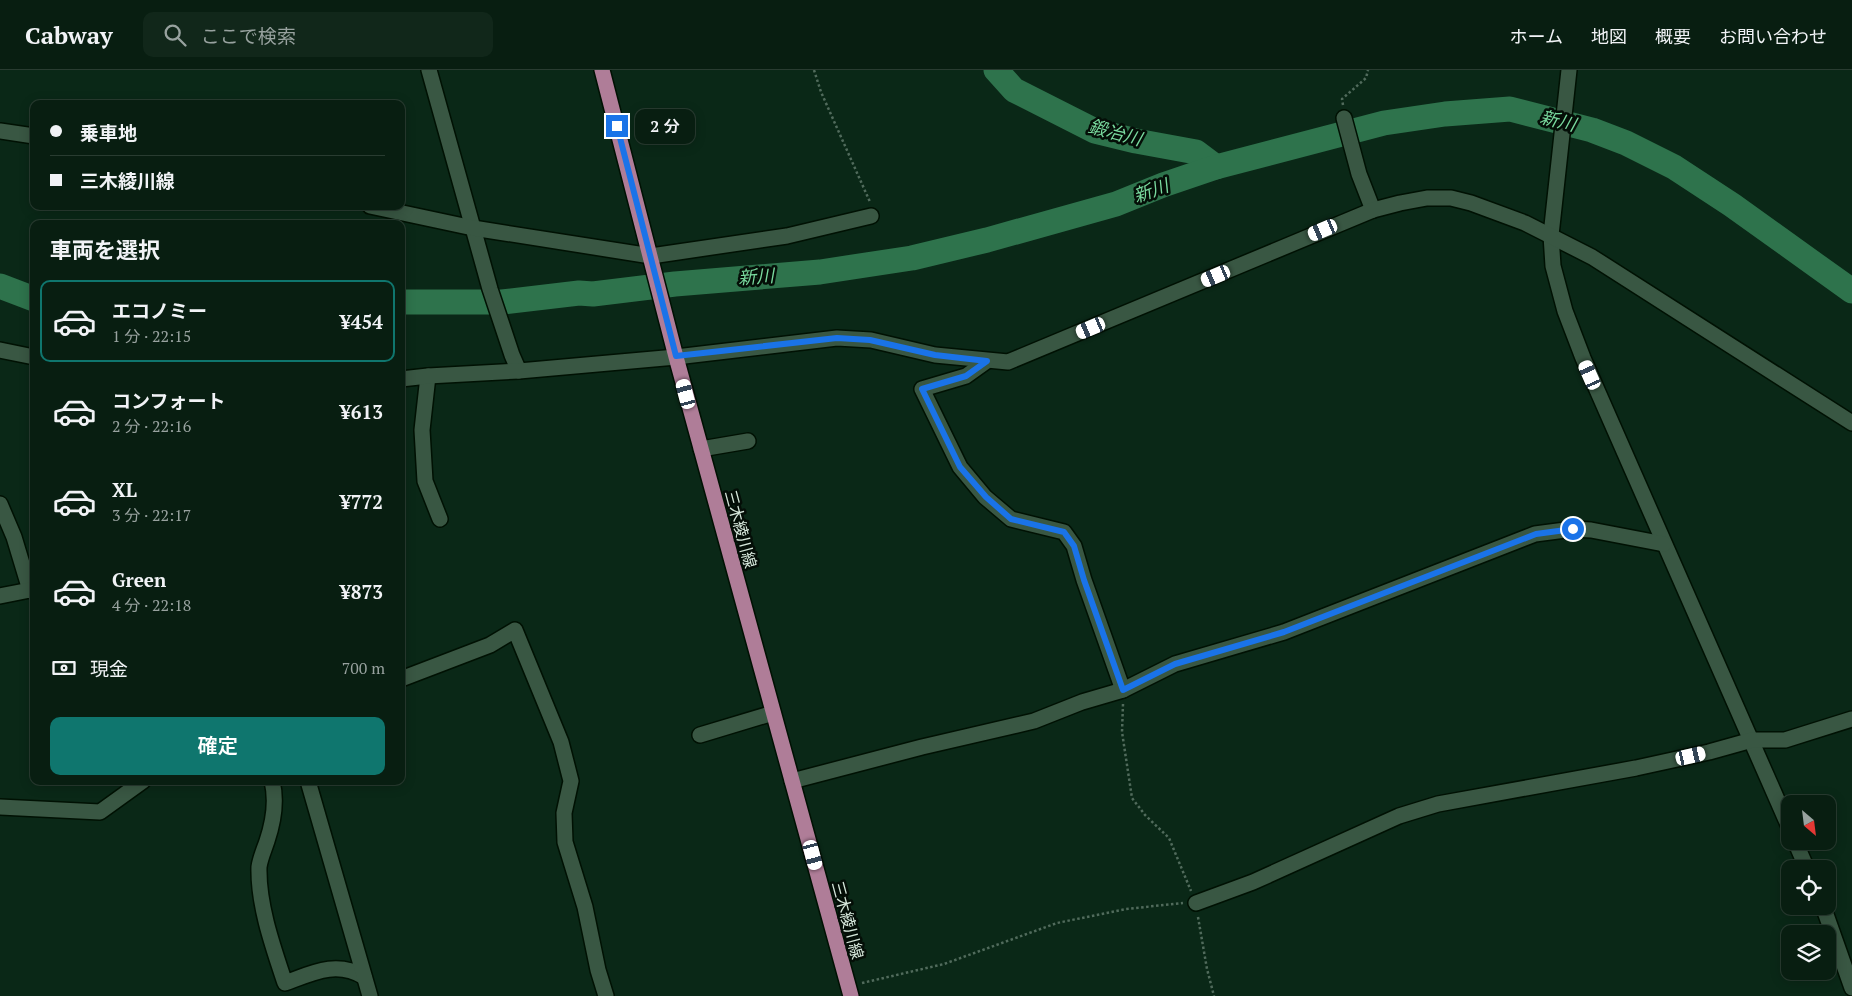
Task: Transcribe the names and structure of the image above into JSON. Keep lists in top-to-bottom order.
{
  "streets": {
    "main road": ["三木綾川線"]
  },
  "water": ["新川", "鍛冶川"],
  "north": "bottom right",
  "page": {
    "header": "Cabway",
    "search": "ここで検索",
    "nav": [
      "ホーム",
      "地図",
      "概要",
      "お問い合わせ"
    ],
    "banner": ["乗車地", "三木綾川線"],
    "bubble": "2 分",
    "heading": "車両を選択",
    "list": [
      {
        "name": "エコノミー",
        "note": "1 分 · 22:15",
        "value": "¥454"
      },
      {
        "name": "コンフォート",
        "note": "2 分 · 22:16",
        "value": "¥613"
      },
      {
        "name": "XL",
        "note": "3 分 · 22:17",
        "value": "¥772"
      },
      {
        "name": "Green",
        "note": "4 分 · 22:18",
        "value": "¥873"
      }
    ],
    "pay": ["現金", "700 m"],
    "buttons": "確定"
  }
}
